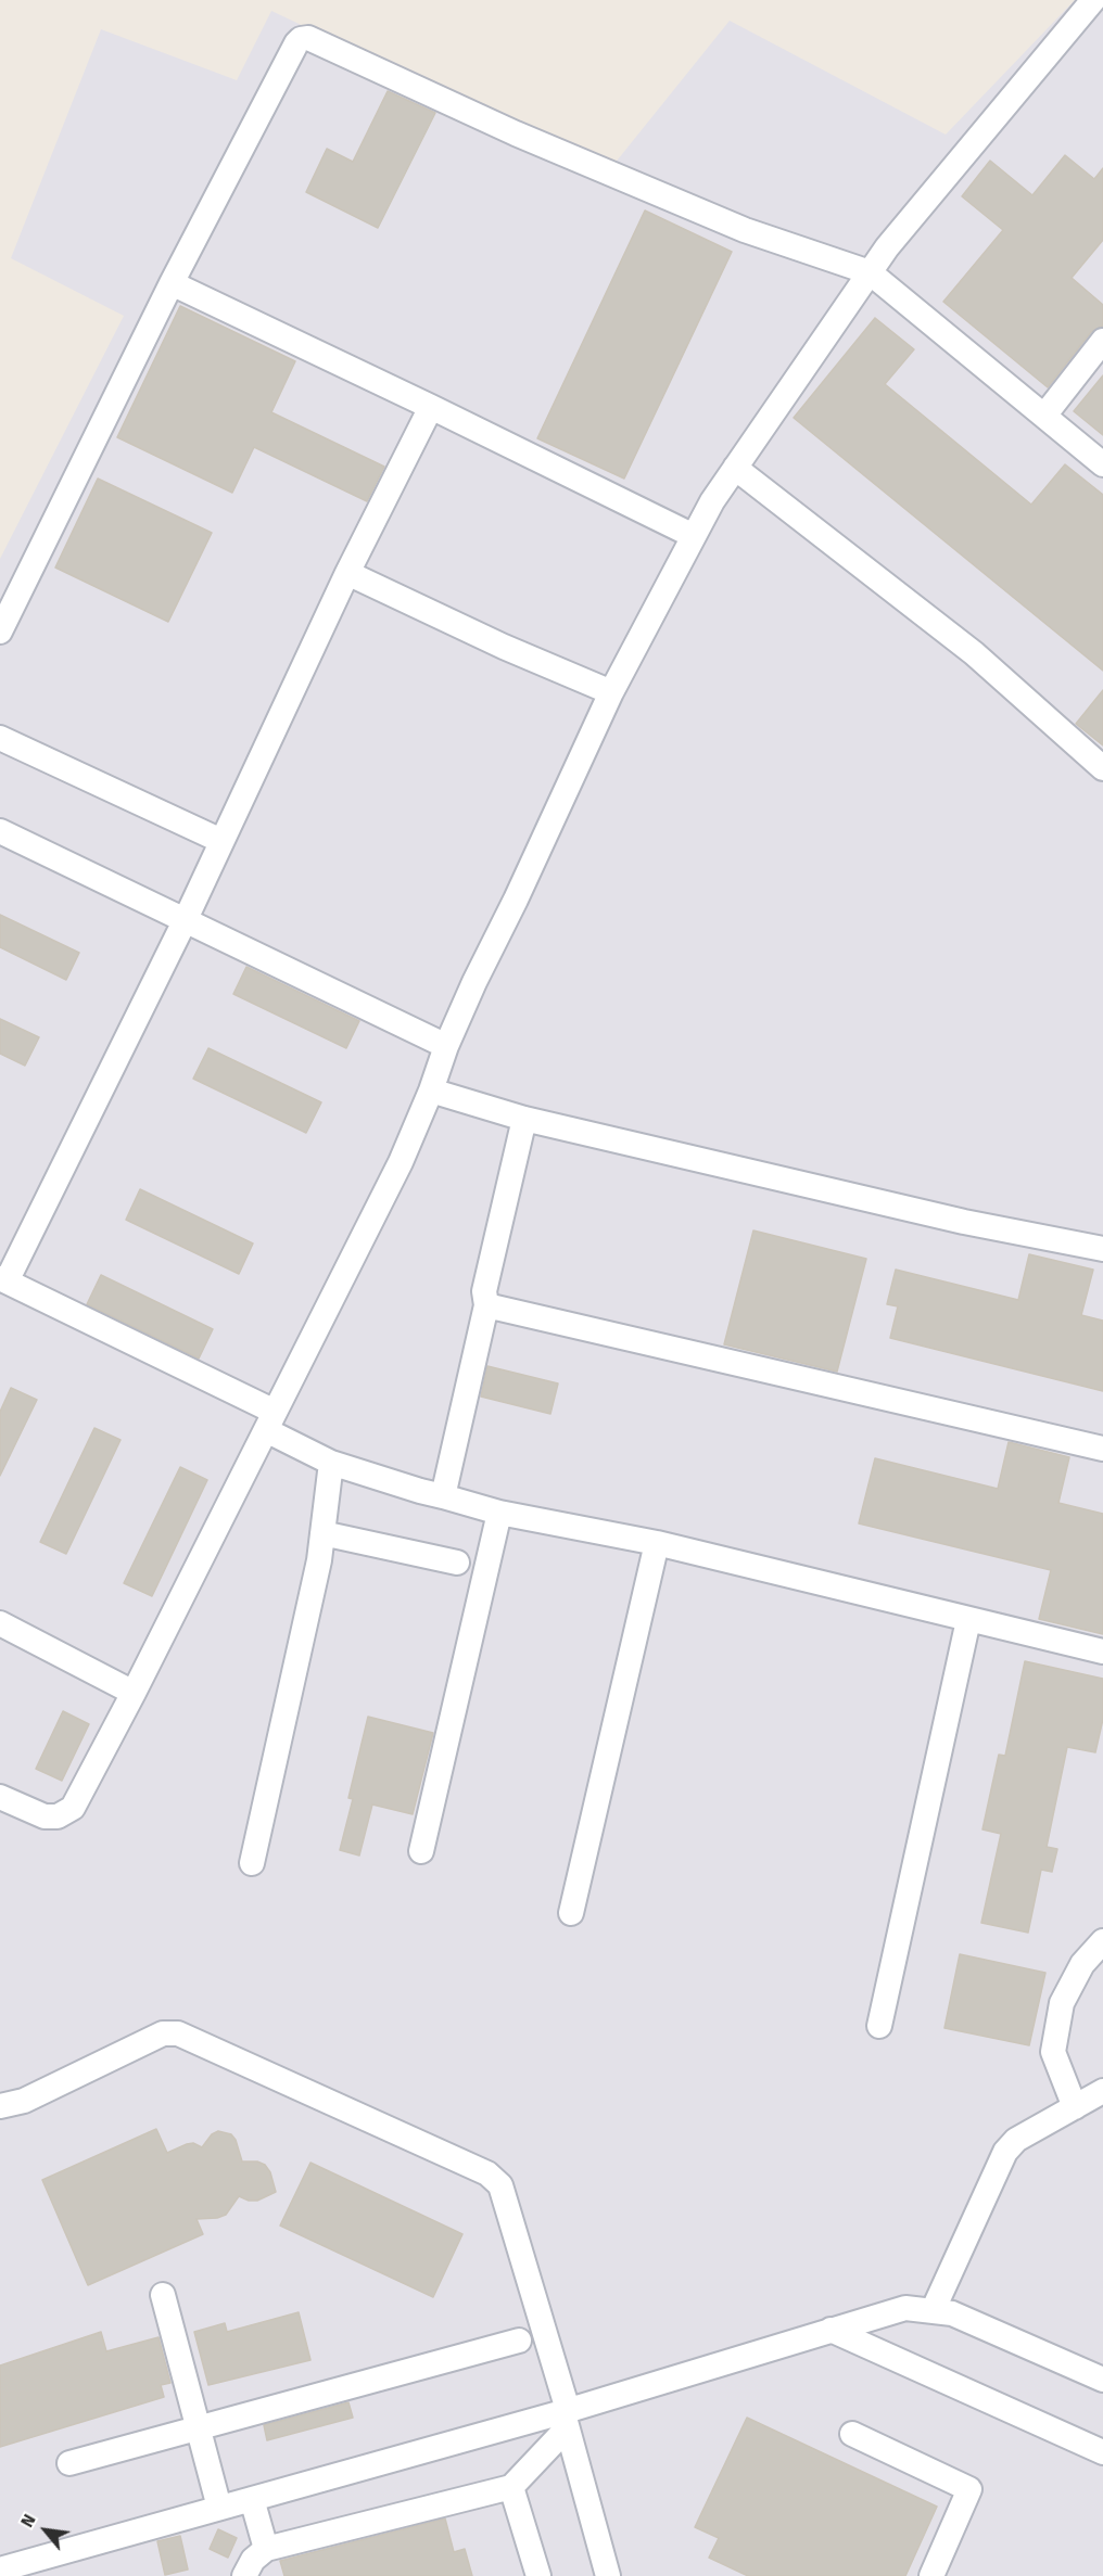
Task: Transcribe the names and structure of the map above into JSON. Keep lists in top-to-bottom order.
{
  "north": "top left"
}
